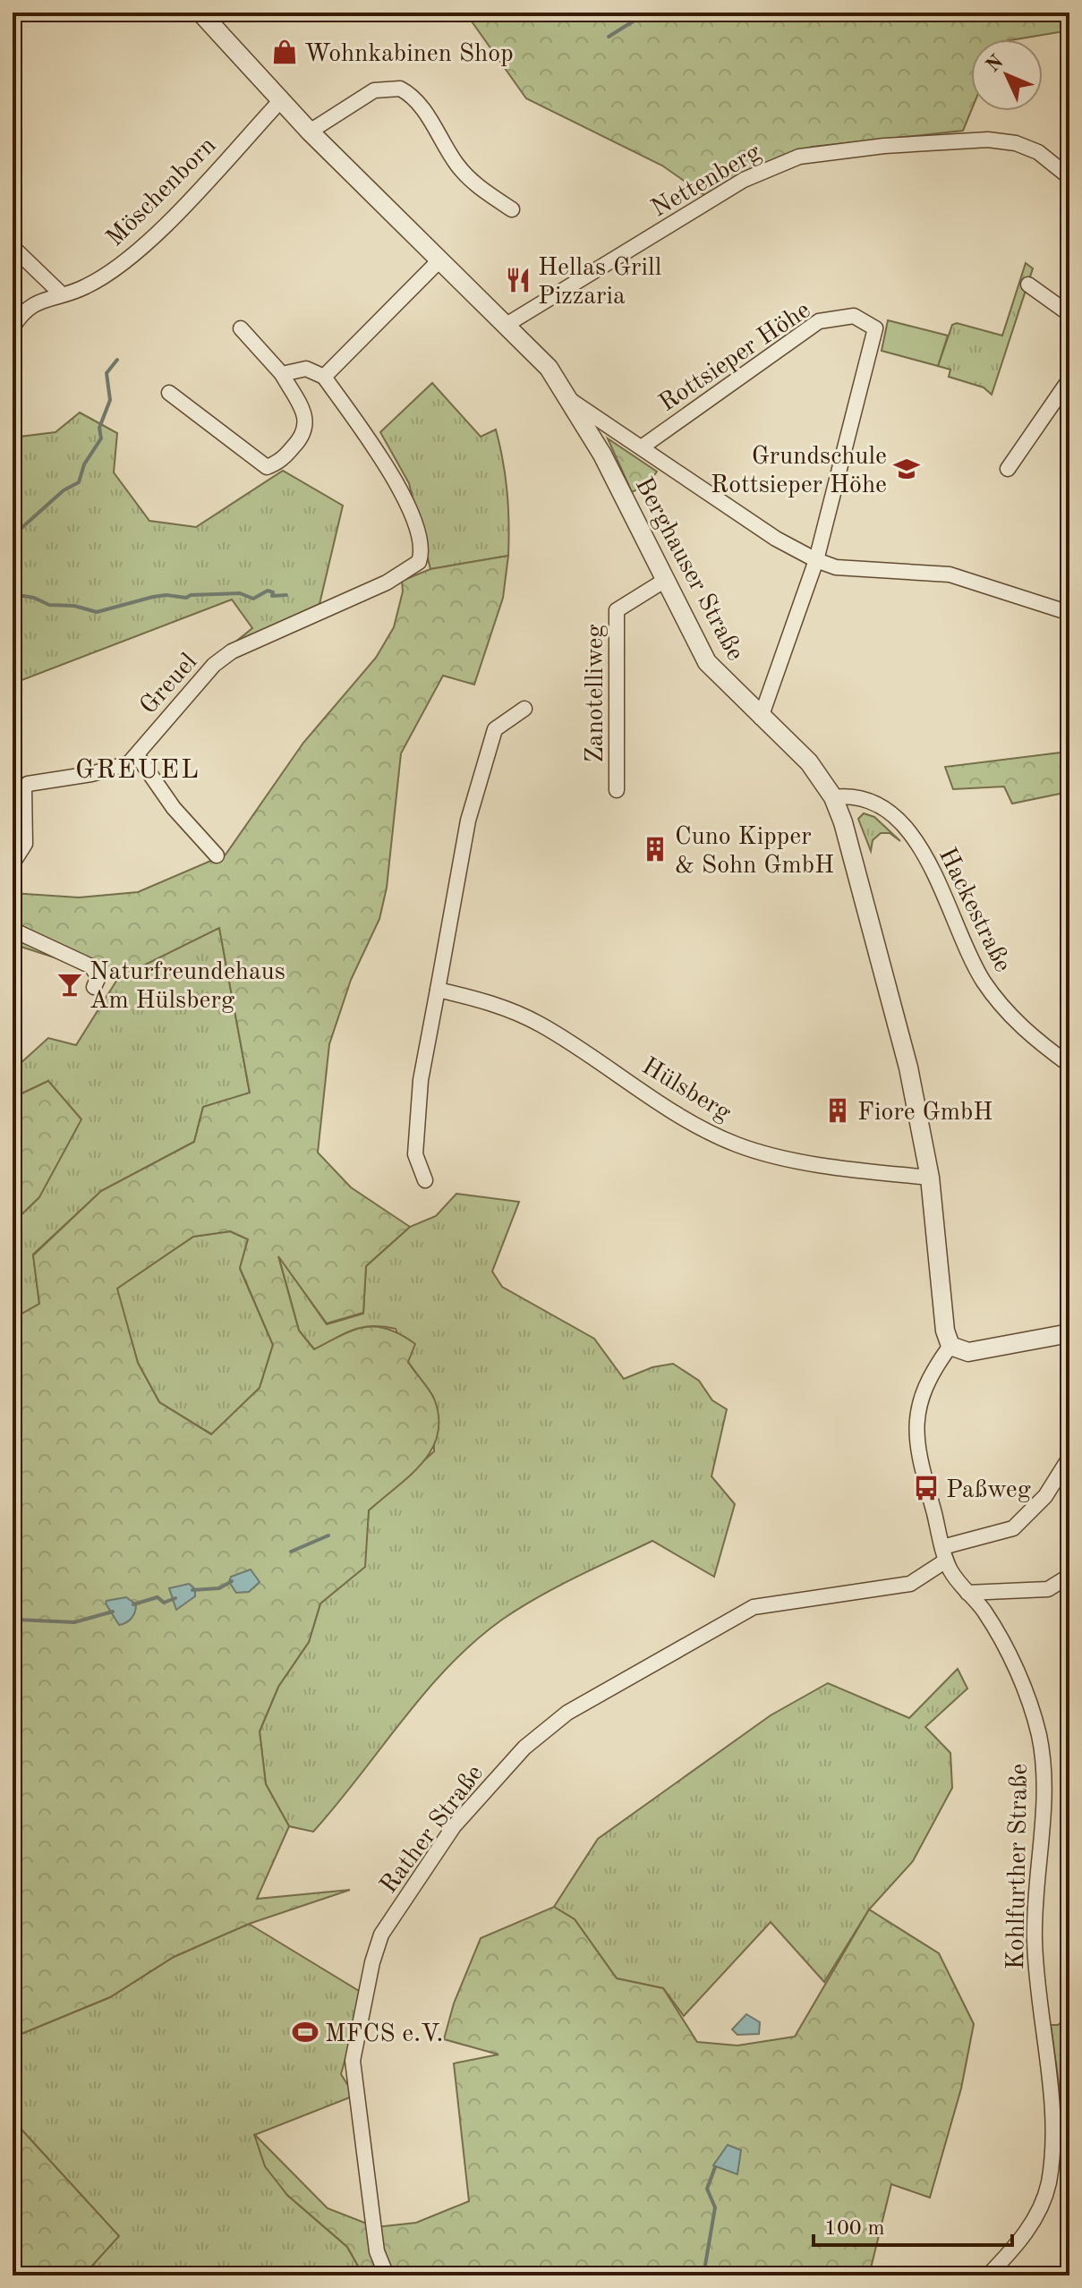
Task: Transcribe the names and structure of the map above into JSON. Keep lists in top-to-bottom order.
{
  "streets": {
    "street": [
      "Nettenberg",
      "Möschenborn",
      "Rottsieper Höhe",
      "Berghauser Straße",
      "Greuel",
      "Zanotelliweg",
      "Hackestraße",
      "Hülsberg",
      "Rather Straße",
      "Kohlfurther Straße"
    ]
  },
  "crossings": [
    ["Nettenberg", "Berghauser Straße"],
    ["Möschenborn", "Berghauser Straße"],
    ["Rottsieper Höhe", "Berghauser Straße"],
    ["Berghauser Straße", "Zanotelliweg"],
    ["Berghauser Straße", "Hackestraße"],
    ["Berghauser Straße", "Hülsberg"],
    ["Berghauser Straße", "Kohlfurther Straße"],
    ["Rather Straße", "Kohlfurther Straße"]
  ],
  "districts": ["GREUEL"],
  "places": {
    "shop": ["Wohnkabinen Shop"],
    "restaurant": ["Hellas Grill Pizzaria"],
    "school or university": ["Grundschule Rottsieper Höhe"],
    "building": ["Cuno Kipper & Sohn GmbH", "Fiore GmbH"],
    "bar": ["Naturfreundehaus Am Hülsberg"],
    "bus stop": ["Paßweg"],
    "sports": ["MFCS e.V."]
  },
  "scale_bar": "100 m",
  "north": "top left"
}
